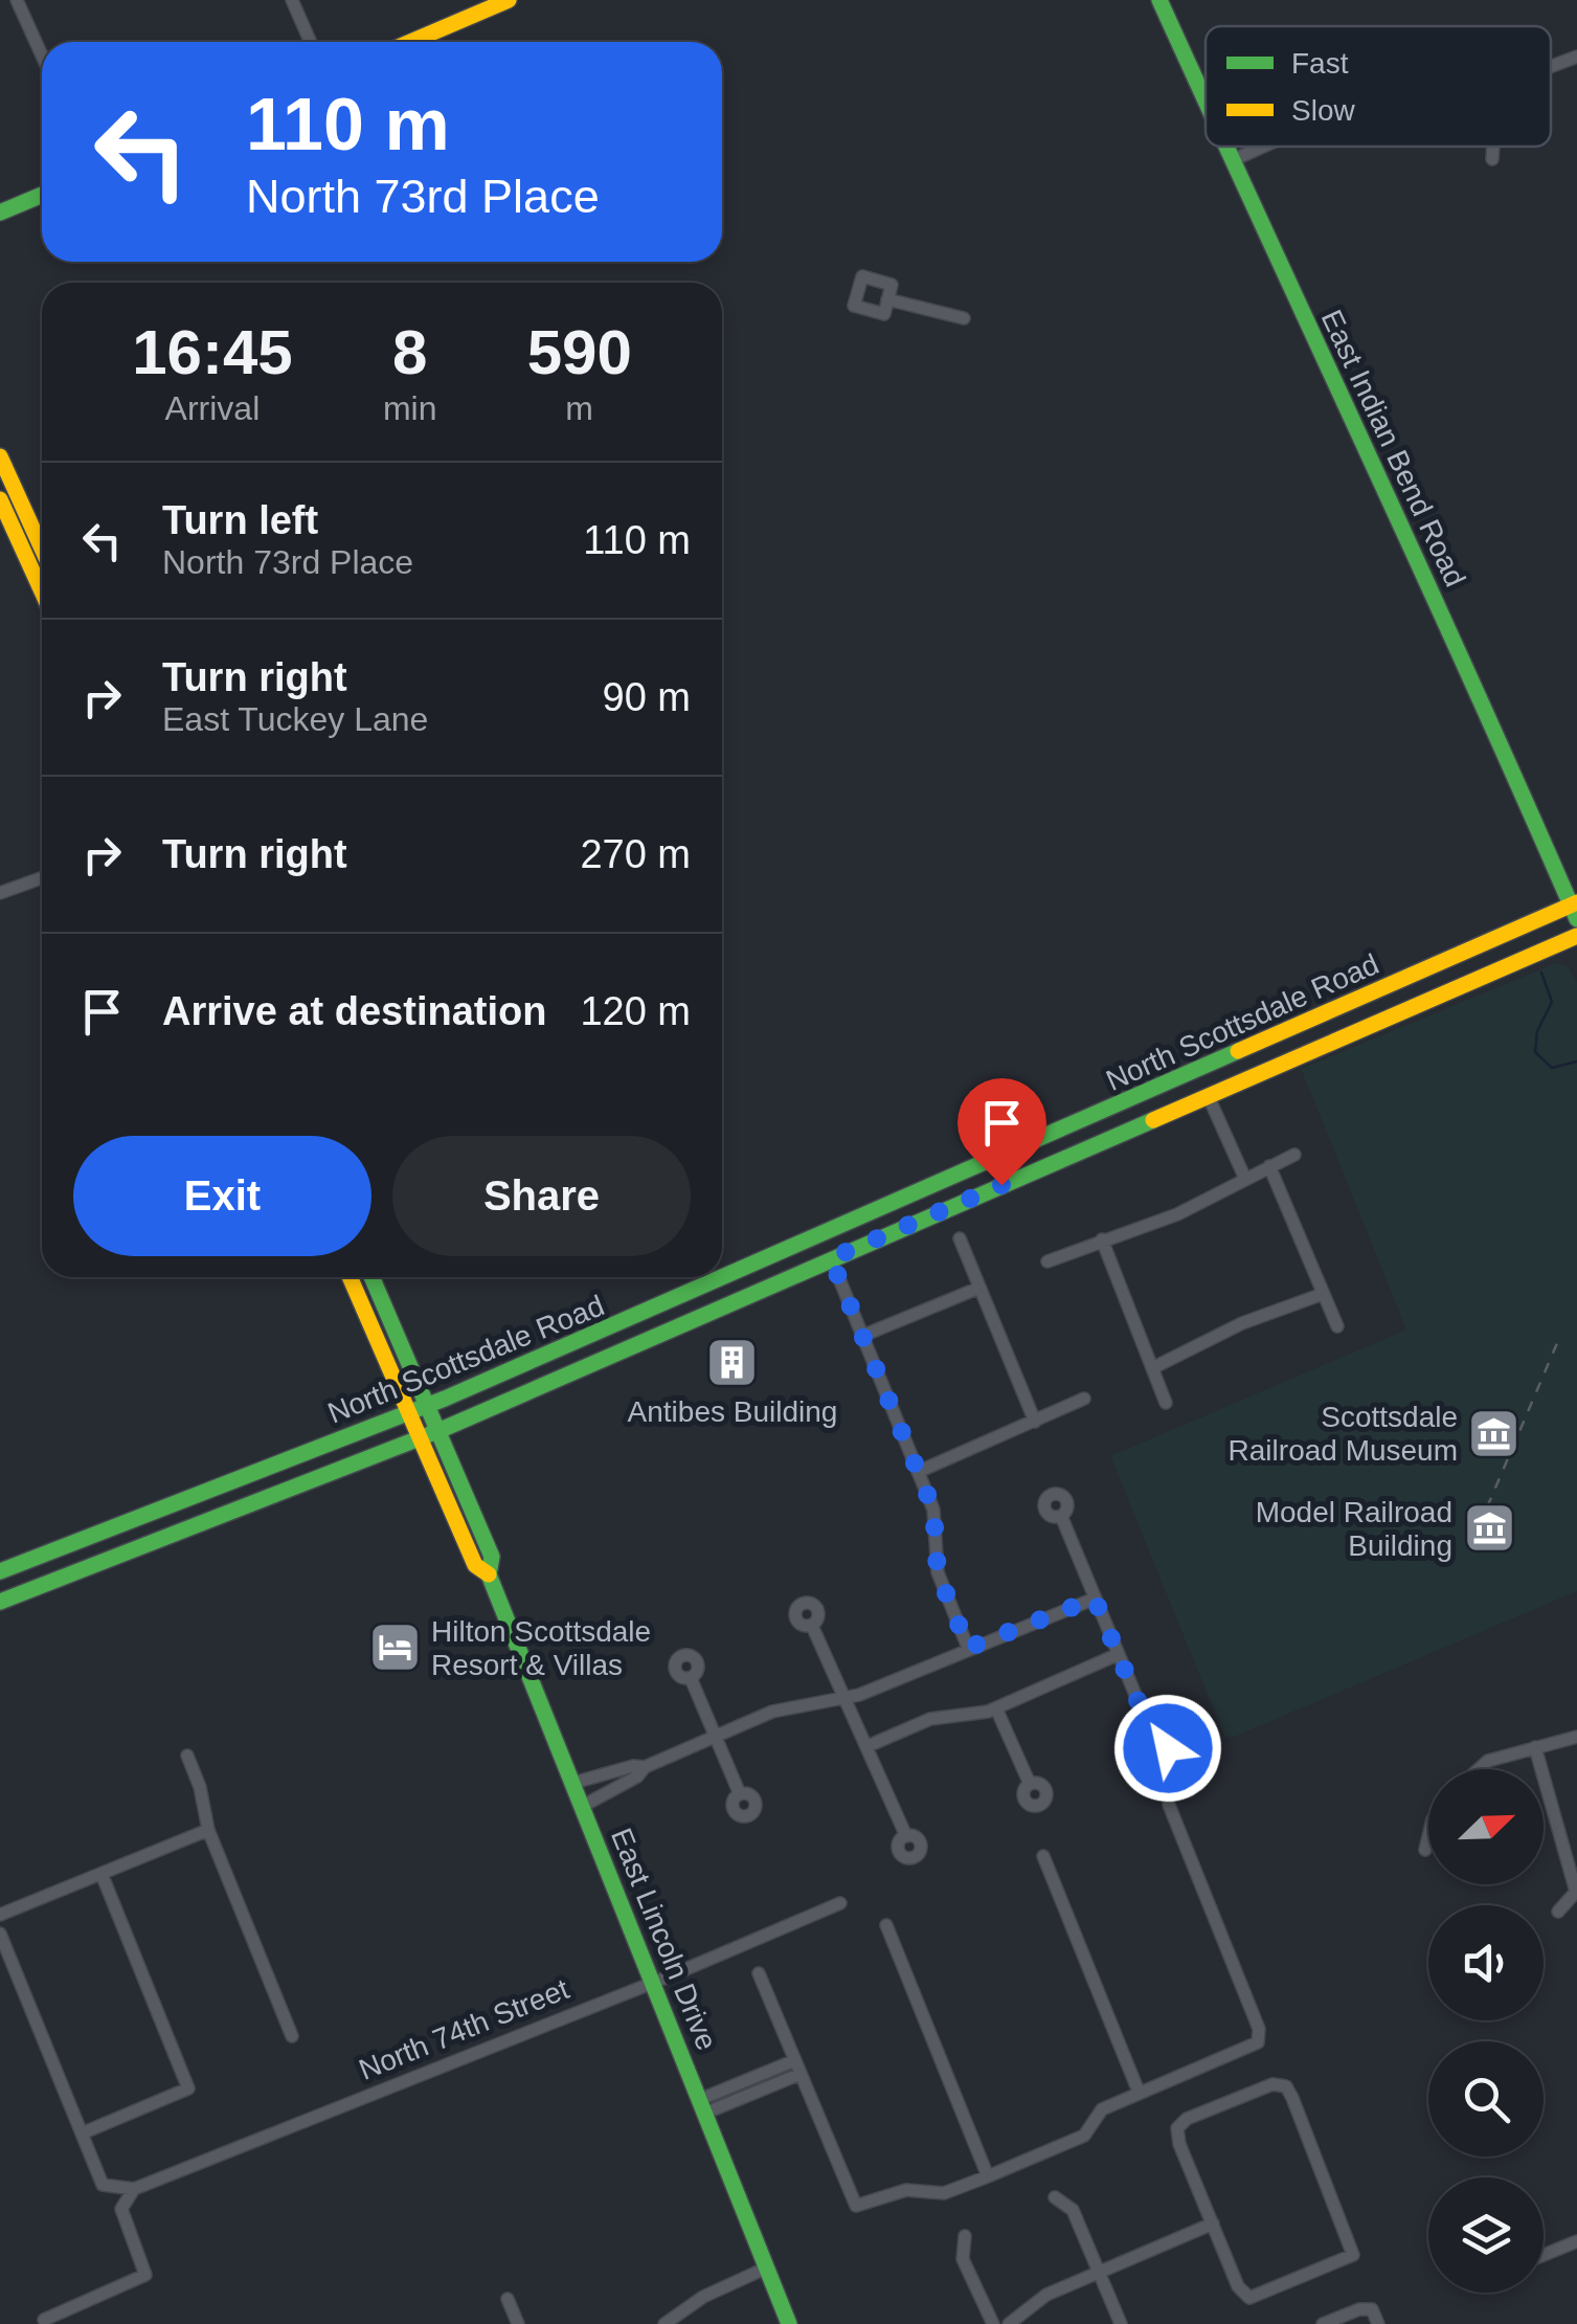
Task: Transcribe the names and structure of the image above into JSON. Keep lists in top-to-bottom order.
{
  "streets": {
    "main road": ["East Indian Bend Road", "North Scottsdale Road", "East Lincoln Drive"],
    "street": ["North 74th Street"]
  },
  "crossings": [
    ["East Indian Bend Road", "North Scottsdale Road"],
    ["North Scottsdale Road", "East Lincoln Drive"],
    ["East Lincoln Drive", "North 74th Street"]
  ],
  "places": {
    "building": ["Antibes Building"],
    "museum": ["Scottsdale Railroad Museum", "Model Railroad Building"],
    "hotel": ["Hilton Scottsdale Resort & Villas"]
  },
  "legend": ["Fast", "Slow"],
  "north": "top right",
  "page": {
    "turn": ["110 m", "North 73rd Place"],
    "eta": [
      "16:45",
      "Arrival",
      "8",
      "min",
      "590",
      "m"
    ],
    "list": [
      {
        "name": "Turn left",
        "note": "North 73rd Place",
        "value": "110 m"
      },
      {
        "name": "Turn right",
        "note": "East Tuckey Lane",
        "value": "90 m"
      },
      {
        "name": "Turn right",
        "value": "270 m"
      },
      {
        "name": "Arrive at destination",
        "value": "120 m"
      }
    ],
    "buttons": ["Exit", "Share"]
  }
}
